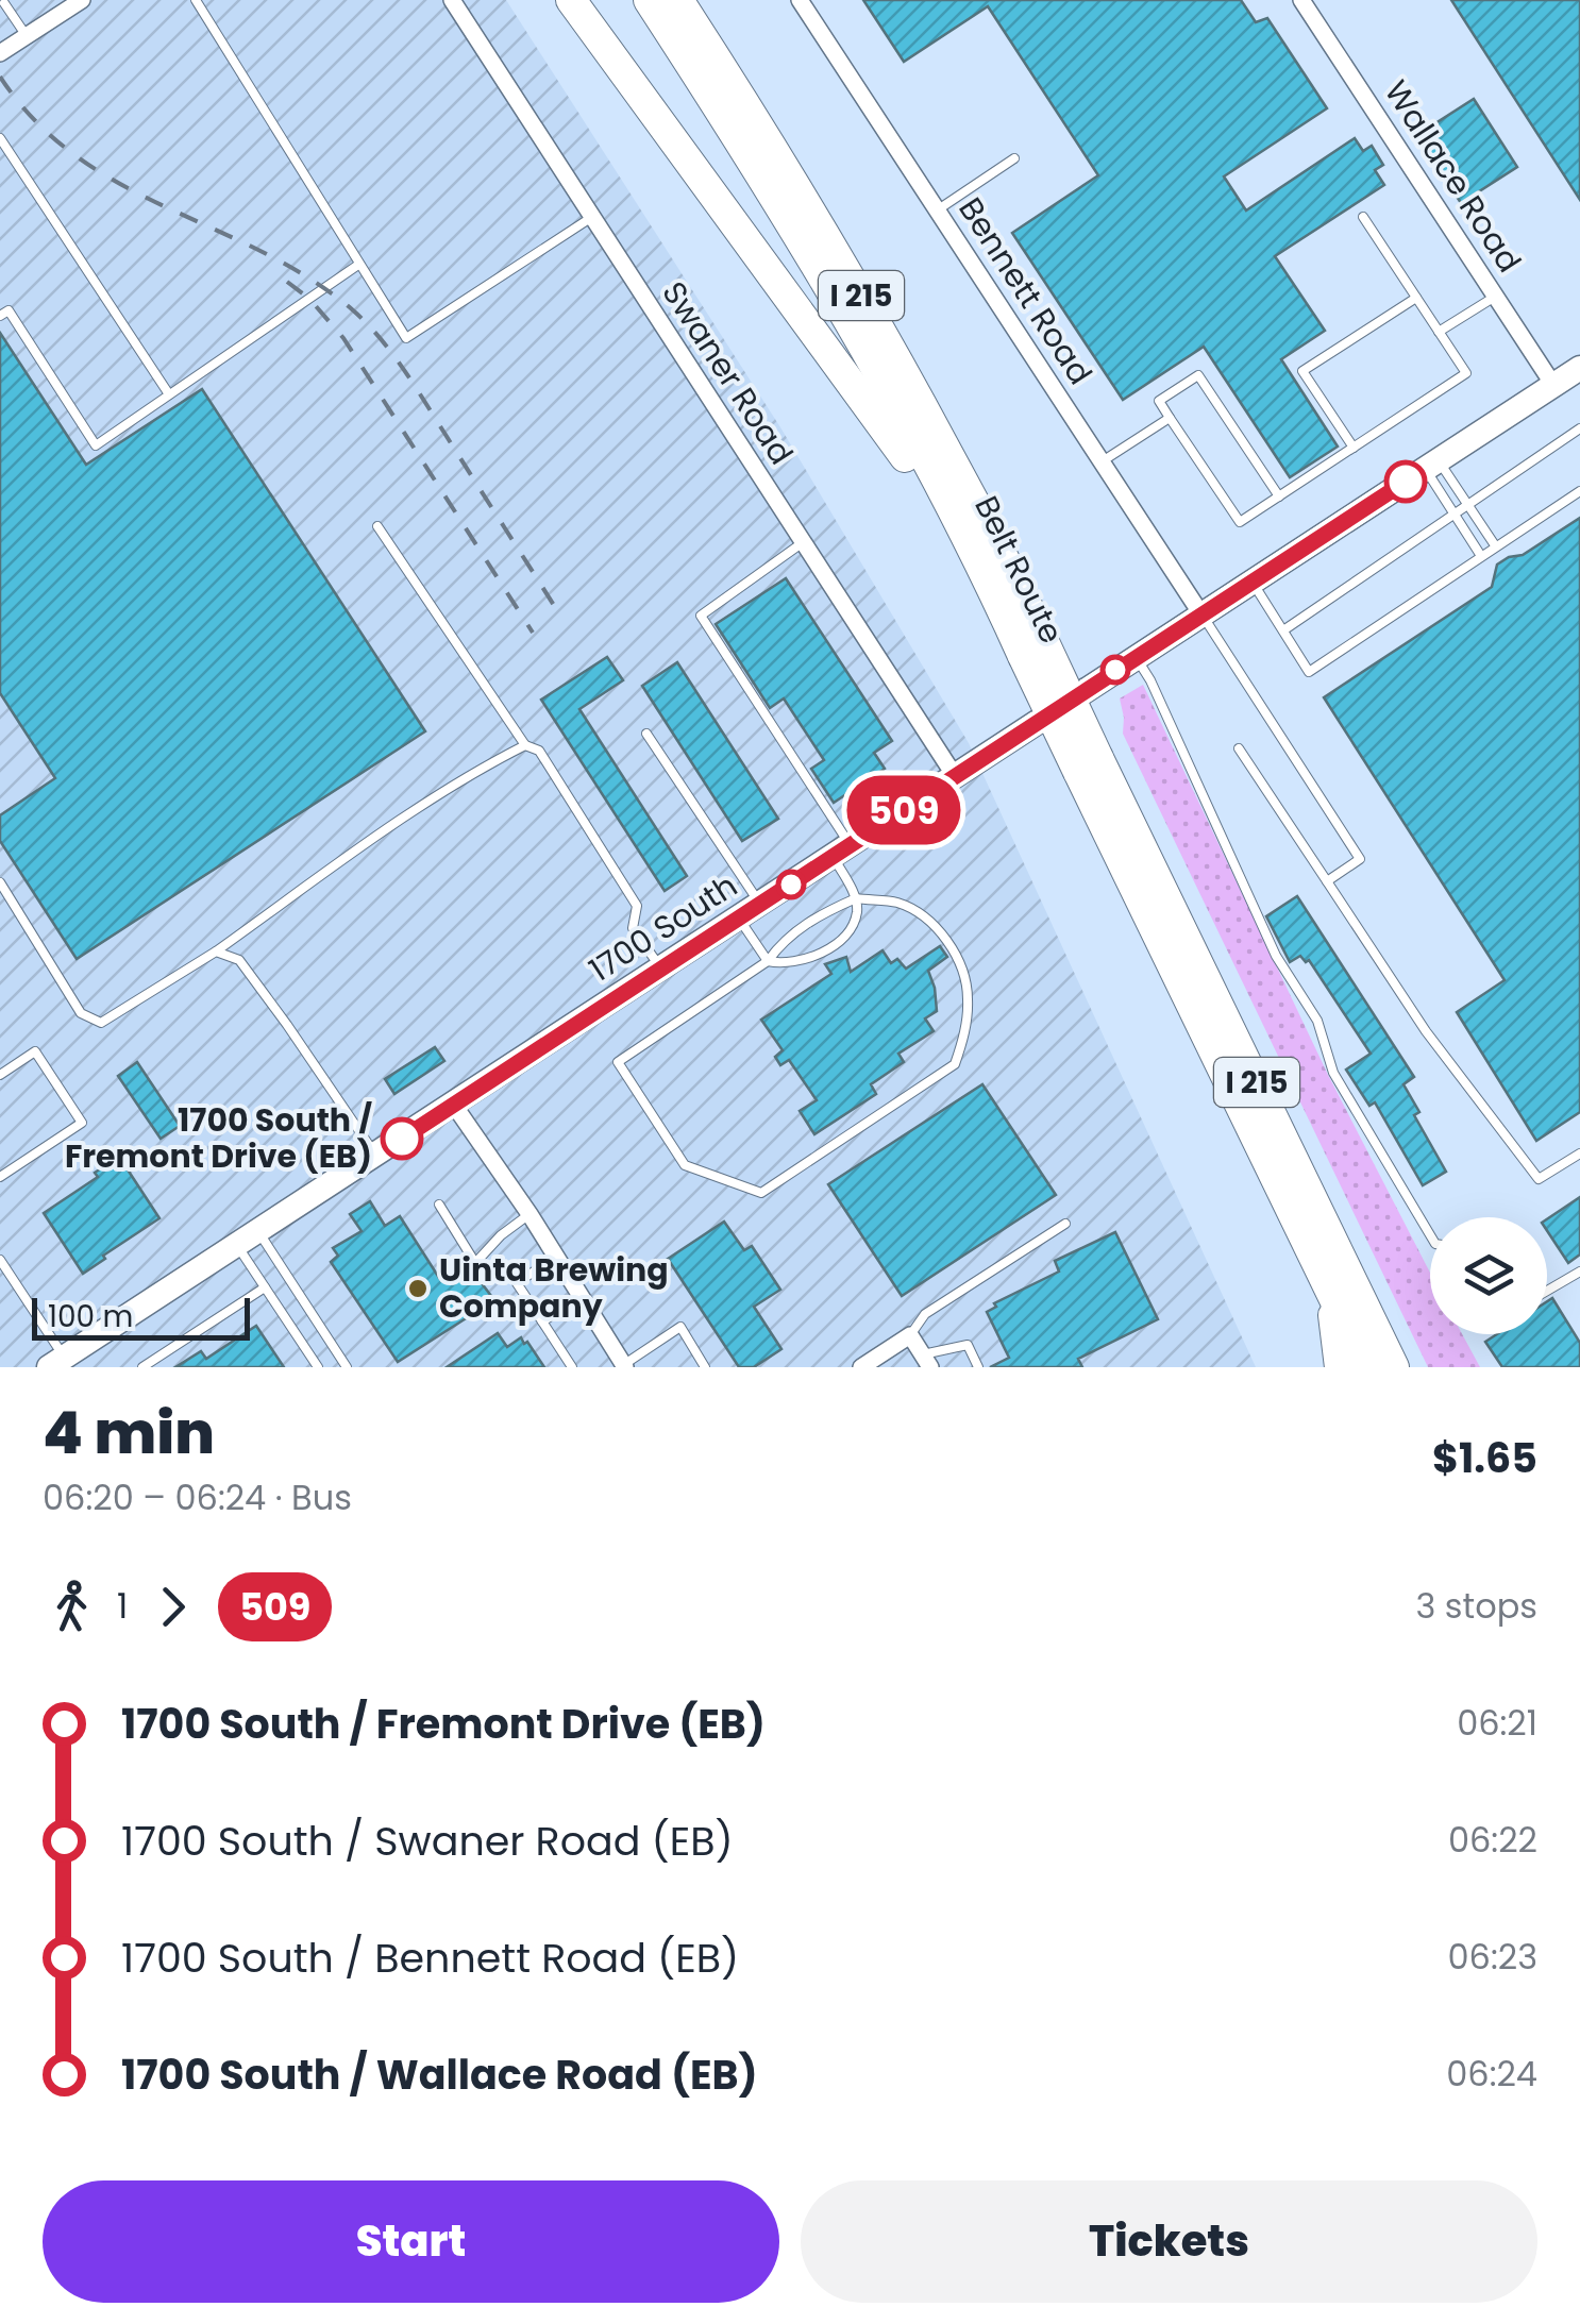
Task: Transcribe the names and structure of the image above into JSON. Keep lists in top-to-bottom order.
{
  "streets": {
    "highway": ["I 215", "Belt Route"],
    "street": [
      "Wallace Road",
      "Bennett Road",
      "Swaner Road",
      "1700 South"
    ]
  },
  "crossings": [
    ["Wallace Road", "1700 South"],
    ["Bennett Road", "1700 South"],
    ["Swaner Road", "1700 South"]
  ],
  "places": ["1700 South / Fremont Drive (EB)", "Uinta Brewing Company"],
  "lines": ["bus line 509"],
  "scale_bar": "100 m",
  "page": {
    "on_map": "509",
    "scale": "100 m",
    "heading": ["4 min", "06:20 – 06:24 · Bus", "$1.65"],
    "legs": ["1", "509", "3 stops"],
    "list": [
      {
        "name": "1700 South / Fremont Drive (EB)",
        "value": "06:21"
      },
      {
        "name": "1700 South / Swaner Road (EB)",
        "value": "06:22"
      },
      {
        "name": "1700 South / Bennett Road (EB)",
        "value": "06:23"
      },
      {
        "name": "1700 South / Wallace Road (EB)",
        "value": "06:24"
      }
    ],
    "buttons": ["Start", "Tickets"]
  }
}
